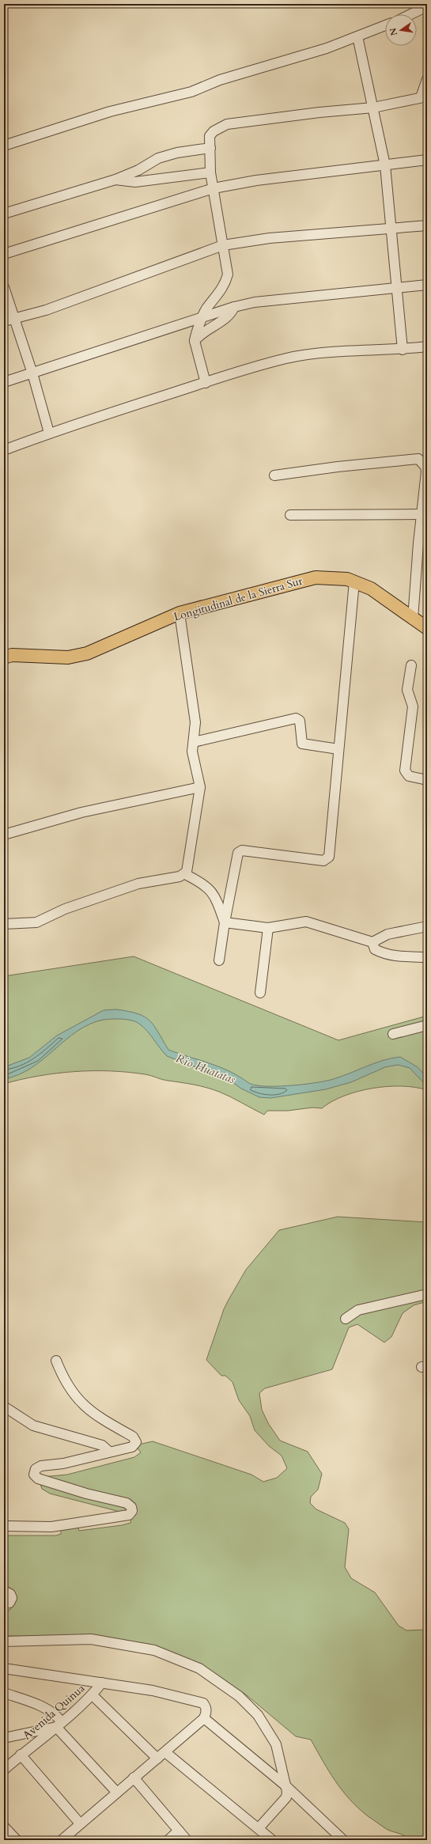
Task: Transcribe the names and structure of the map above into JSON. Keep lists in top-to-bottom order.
{
  "streets": {
    "main road": ["Longitudinal de la Sierra Sur"],
    "street": ["Avenida Quinua"]
  },
  "water": ["Rio Huatatas"],
  "north": "left"
}
